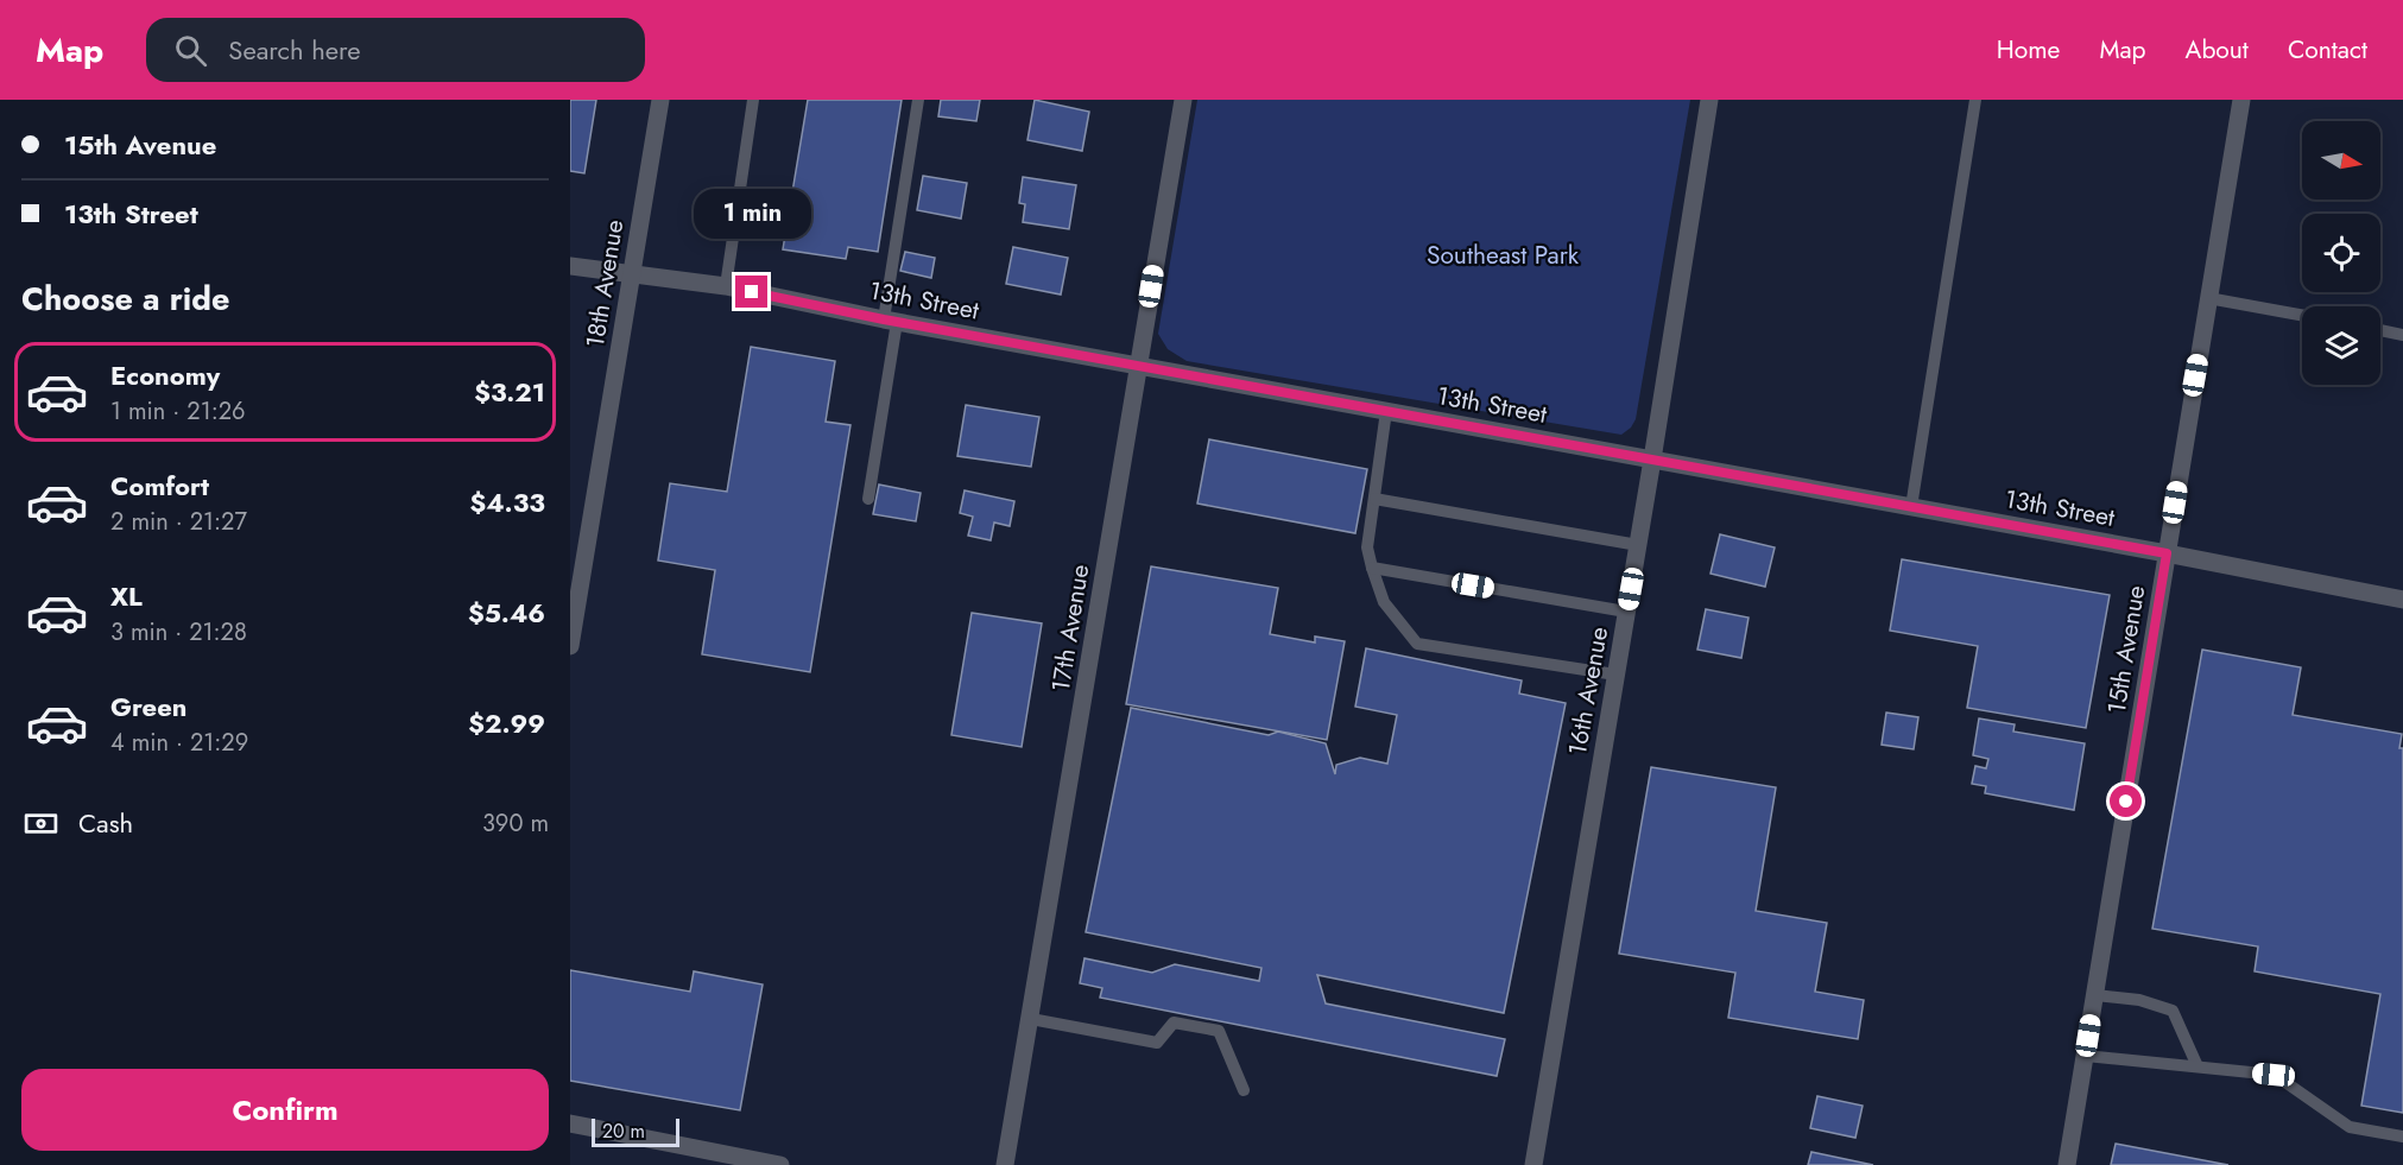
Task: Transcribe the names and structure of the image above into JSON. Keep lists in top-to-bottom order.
{
  "streets": {
    "street": [
      "18th Avenue",
      "13th Street",
      "17th Avenue",
      "15th Avenue",
      "16th Avenue"
    ]
  },
  "crossings": [
    ["18th Avenue", "13th Street"],
    ["13th Street", "17th Avenue"],
    ["13th Street", "15th Avenue"],
    ["13th Street", "16th Avenue"]
  ],
  "parks": ["Southeast Park"],
  "scale_bar": "20 m",
  "north": "right",
  "page": {
    "header": "Map",
    "search": "Search here",
    "nav": [
      "Home",
      "Map",
      "About",
      "Contact"
    ],
    "banner": ["15th Avenue", "13th Street"],
    "bubble": "1 min",
    "heading": "Choose a ride",
    "list": [
      {
        "name": "Economy",
        "note": "1 min · 21:26",
        "value": "$3.21"
      },
      {
        "name": "Comfort",
        "note": "2 min · 21:27",
        "value": "$4.33"
      },
      {
        "name": "XL",
        "note": "3 min · 21:28",
        "value": "$5.46"
      },
      {
        "name": "Green",
        "note": "4 min · 21:29",
        "value": "$2.99"
      }
    ],
    "pay": ["Cash", "390 m"],
    "buttons": "Confirm",
    "scale": "20 m"
  }
}
